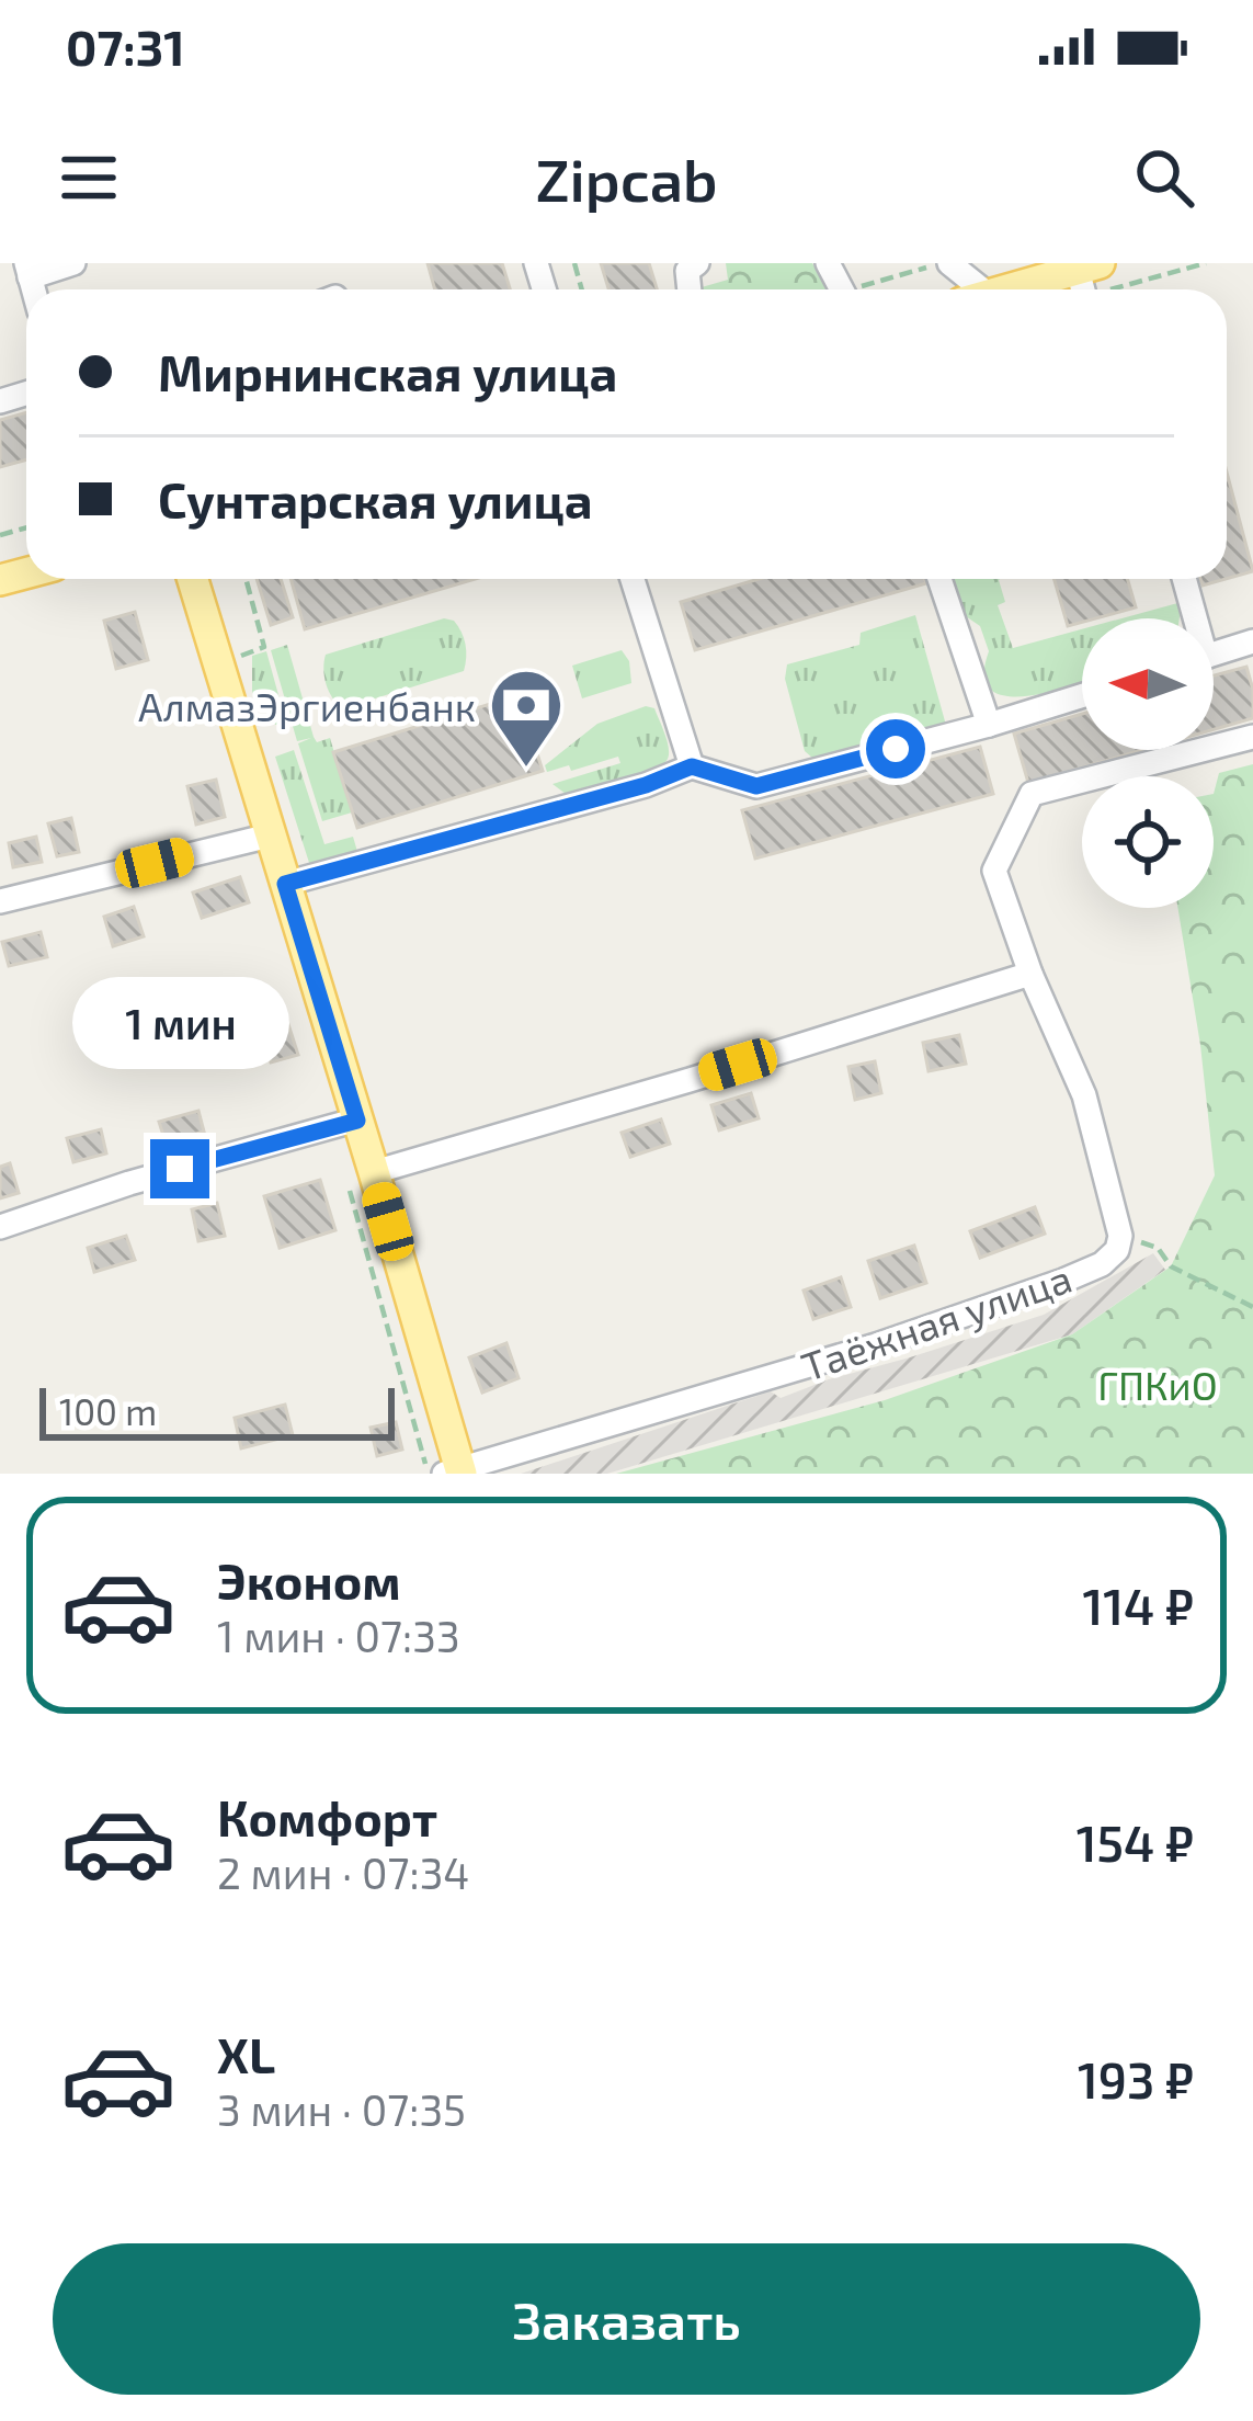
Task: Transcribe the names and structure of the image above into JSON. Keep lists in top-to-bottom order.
{
  "streets": {
    "street": ["Таёжная улица"]
  },
  "parks": ["ГПКиО"],
  "places": {
    "bank": ["АлмазЭргиенбанк"]
  },
  "scale_bar": "100 m",
  "north": "left",
  "page": {
    "status": "07:31",
    "header": "Zipcab",
    "banner": ["Мирнинская улица", "Сунтарская улица"],
    "bubble": "1 мин",
    "scale": "100 m",
    "list": [
      {
        "name": "Эконом",
        "note": "1 мин · 07:33",
        "value": "114 ₽"
      },
      {
        "name": "Комфорт",
        "note": "2 мин · 07:34",
        "value": "154 ₽"
      },
      {
        "name": "XL",
        "note": "3 мин · 07:35",
        "value": "193 ₽"
      }
    ],
    "buttons": "Заказать"
  }
}
